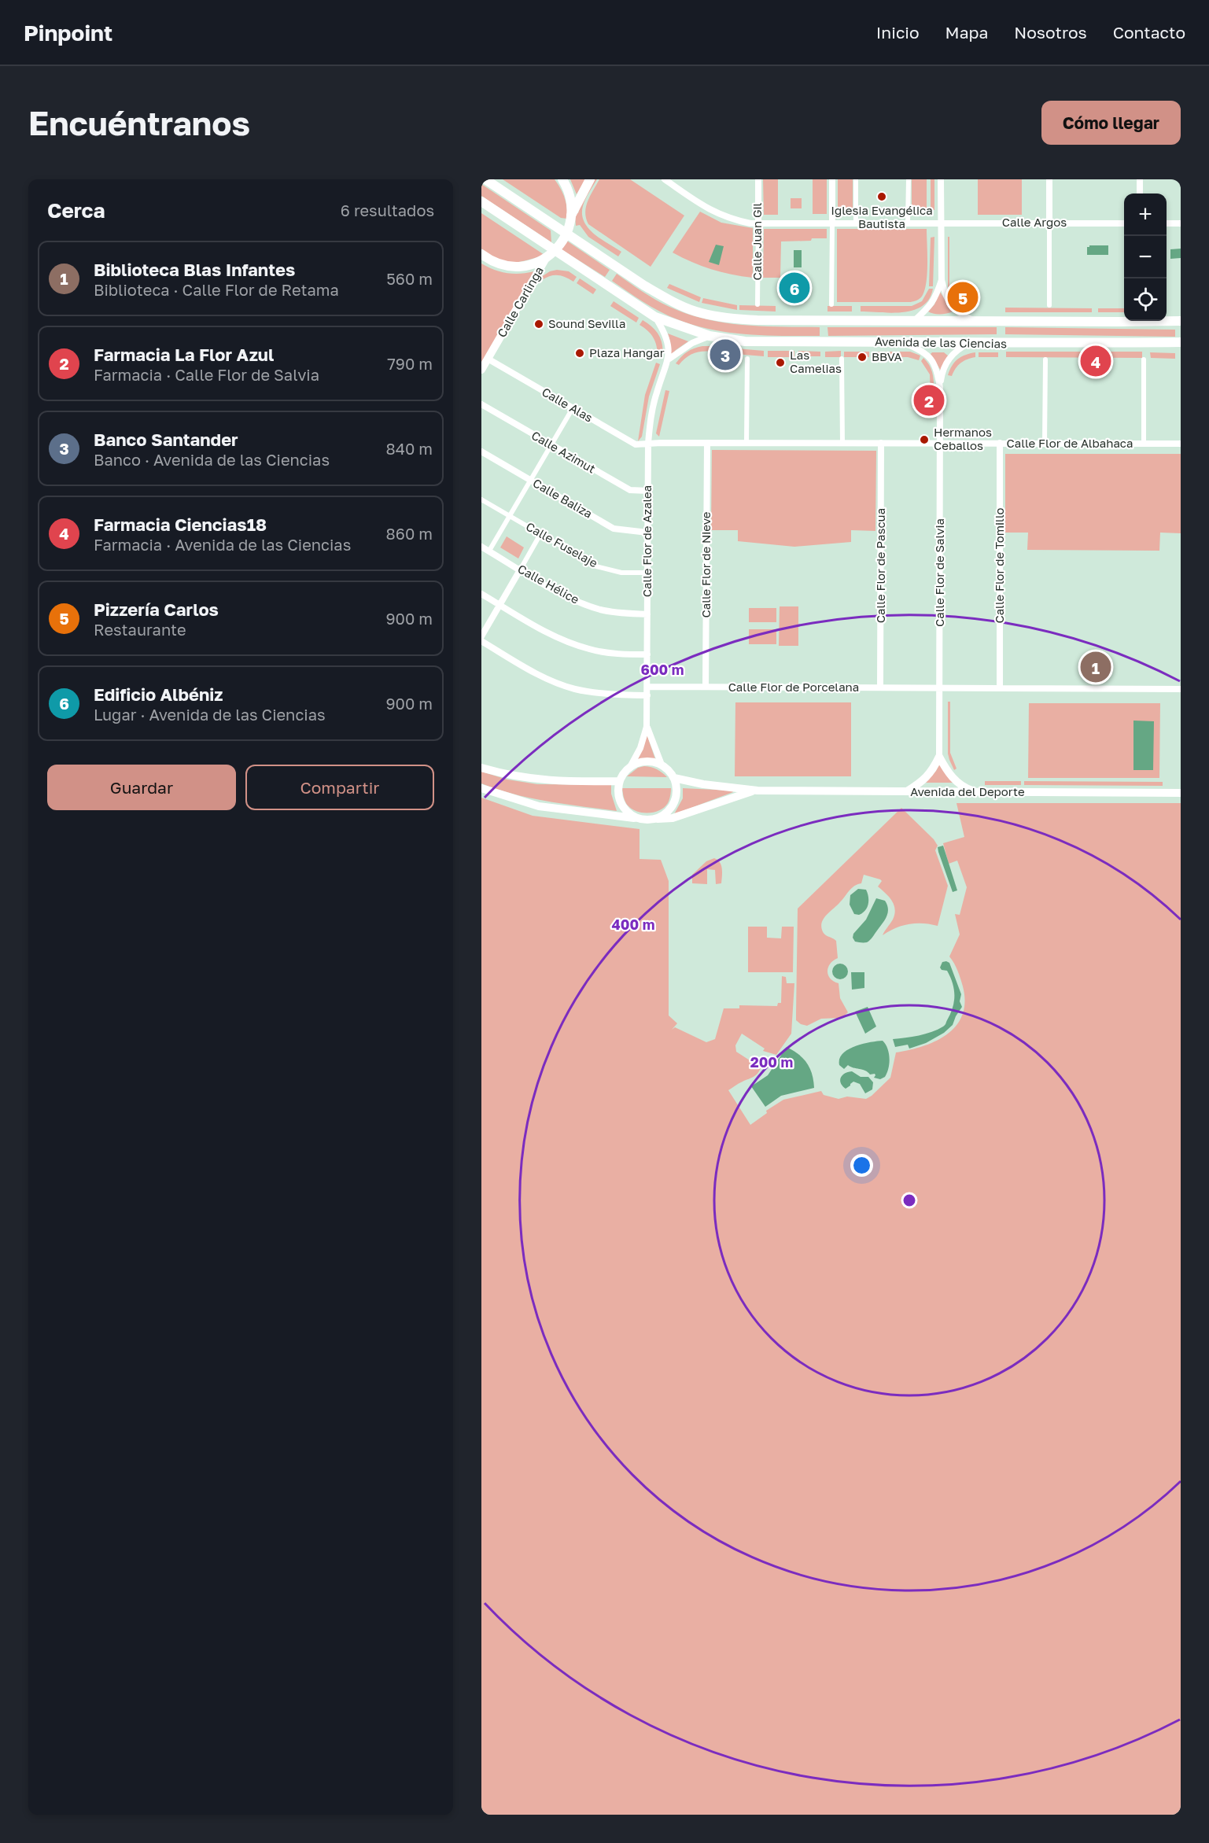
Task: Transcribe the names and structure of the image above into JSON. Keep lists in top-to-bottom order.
{
  "streets": {
    "main road": ["Avenida de las Ciencias"],
    "street": [
      "Calle Argos",
      "Calle Juan Gil",
      "Calle Carlinga",
      "Calle Alas",
      "Calle Flor de Albahaca",
      "Calle Azimut",
      "Calle Baliza",
      "Calle Flor de Azalea",
      "Calle Fuselaje",
      "Calle Flor de Nieve",
      "Calle Flor de Pascua",
      "Calle Flor de Tomillo",
      "Calle Flor de Salvia",
      "Calle Hélice",
      "Calle Flor de Porcelana",
      "Avenida del Deporte"
    ]
  },
  "crossings": [
    ["Calle Argos", "Calle Juan Gil"],
    ["Calle Carlinga", "Calle Alas"],
    ["Avenida de las Ciencias", "Calle Flor de Salvia"],
    ["Calle Alas", "Calle Flor de Albahaca"],
    ["Calle Alas", "Calle Flor de Azalea"],
    ["Calle Alas", "Calle Flor de Nieve"],
    ["Calle Flor de Albahaca", "Calle Flor de Pascua"],
    ["Calle Flor de Albahaca", "Calle Flor de Tomillo"],
    ["Calle Flor de Albahaca", "Calle Flor de Salvia"],
    ["Calle Azimut", "Calle Flor de Azalea"],
    ["Calle Baliza", "Calle Flor de Azalea"],
    ["Calle Flor de Azalea", "Calle Fuselaje"],
    ["Calle Flor de Azalea", "Calle Hélice"],
    ["Calle Flor de Azalea", "Calle Flor de Porcelana"],
    ["Calle Flor de Nieve", "Calle Flor de Porcelana"],
    ["Calle Flor de Pascua", "Calle Flor de Porcelana"],
    ["Calle Flor de Tomillo", "Calle Flor de Porcelana"],
    ["Calle Flor de Salvia", "Calle Flor de Porcelana"]
  ],
  "places": [
    "Iglesia Evangélica Bautista",
    "Sound Sevilla",
    "Plaza Hangar",
    "BBVA",
    "Las Camelias",
    "Hermanos Ceballos"
  ],
  "page": {
    "header": "Pinpoint",
    "nav": [
      "Inicio",
      "Mapa",
      "Nosotros",
      "Contacto"
    ],
    "buttons": [
      "Cómo llegar",
      ["Guardar", "Compartir"]
    ],
    "title": "Encuéntranos",
    "heading": ["Cerca", "6 resultados"],
    "map_buttons": ["+", "−"],
    "list": [
      {
        "mark": "1",
        "name": "Biblioteca Blas Infantes",
        "note": "Biblioteca · Calle Flor de Retama",
        "value": "560 m"
      },
      {
        "mark": "2",
        "name": "Farmacia La Flor Azul",
        "note": "Farmacia · Calle Flor de Salvia",
        "value": "790 m"
      },
      {
        "mark": "3",
        "name": "Banco Santander",
        "note": "Banco · Avenida de las Ciencias",
        "value": "840 m"
      },
      {
        "mark": "4",
        "name": "Farmacia Ciencias18",
        "note": "Farmacia · Avenida de las Ciencias",
        "value": "860 m"
      },
      {
        "mark": "5",
        "name": "Pizzería Carlos",
        "note": "Restaurante",
        "value": "900 m"
      },
      {
        "mark": "6",
        "name": "Edificio Albéniz",
        "note": "Lugar · Avenida de las Ciencias",
        "value": "900 m"
      }
    ],
    "pins": [
      "6",
      "5",
      "3",
      "4",
      "2",
      "1"
    ]
  },
  "rings": ["600 m", "400 m", "200 m"]
}
